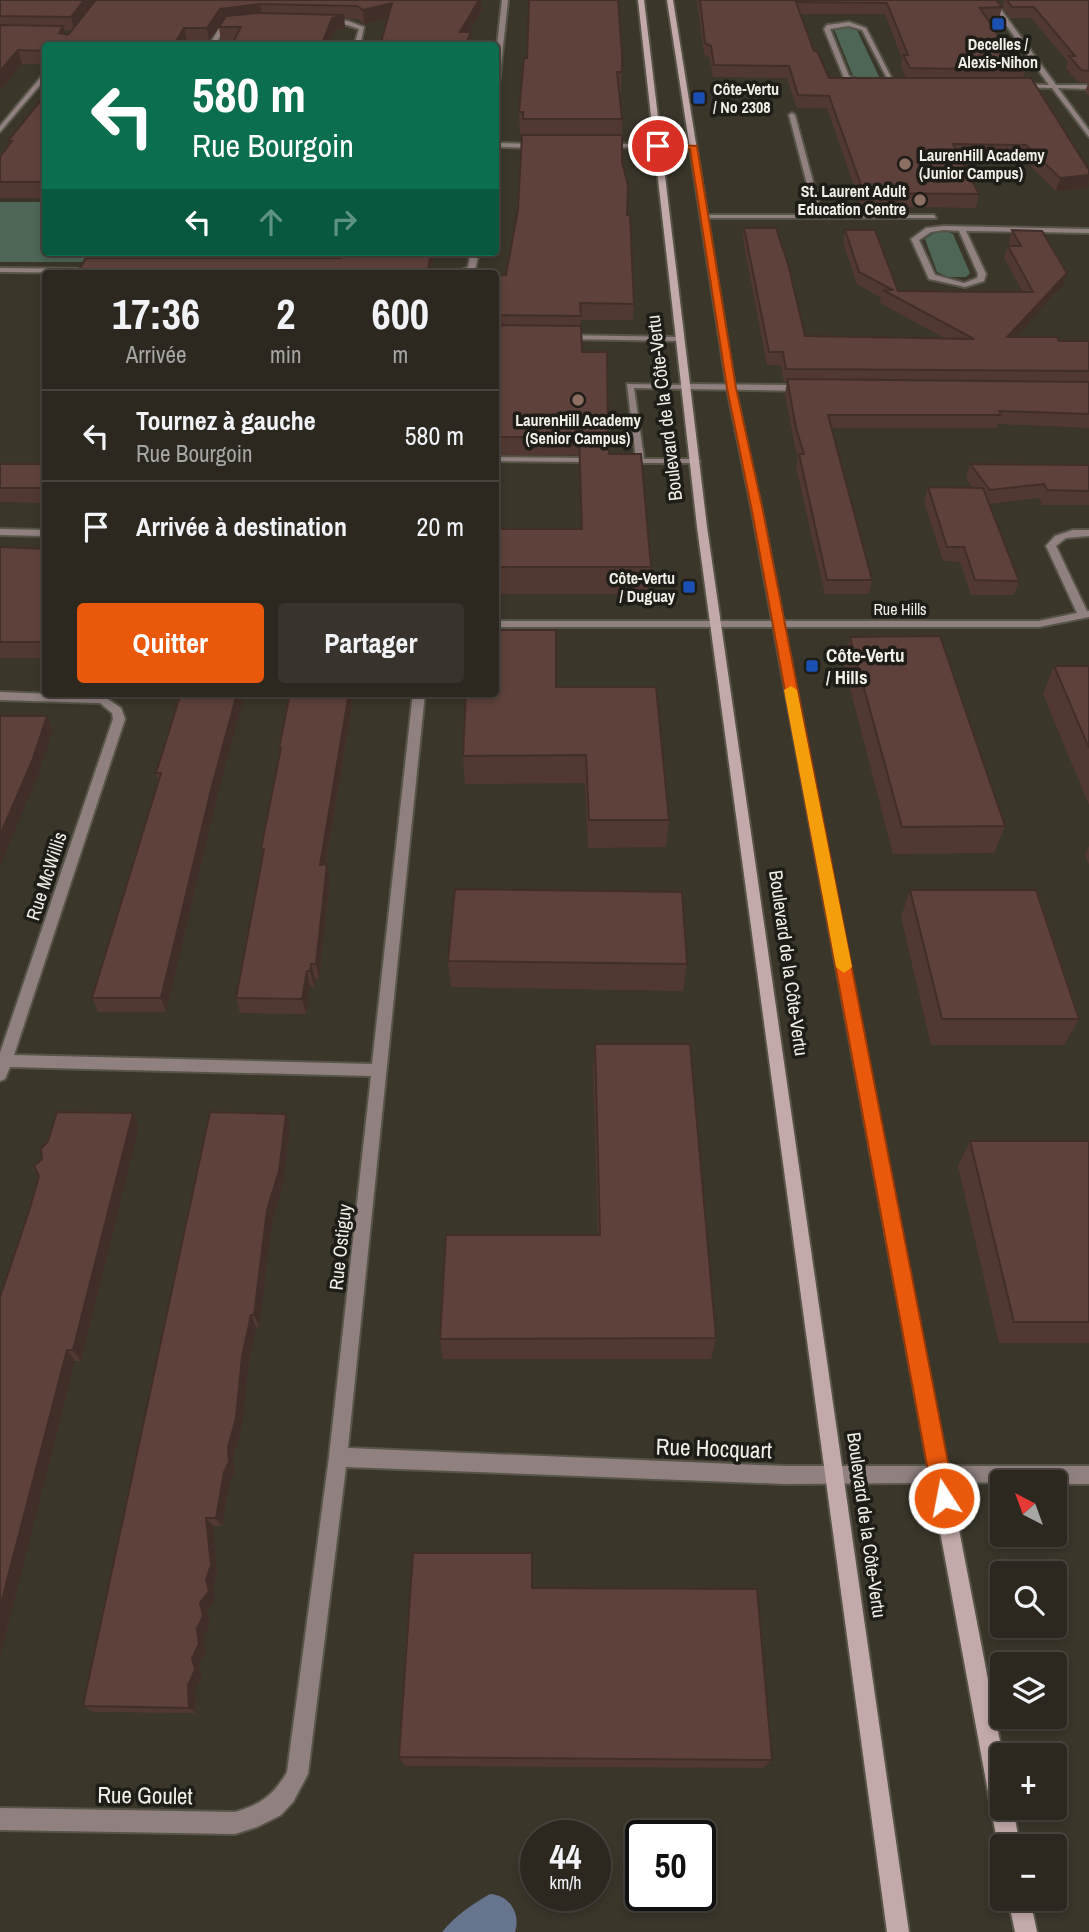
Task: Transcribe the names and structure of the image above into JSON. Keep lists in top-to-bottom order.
{
  "streets": {
    "main road": ["Boulevard de la Côte-Vertu"],
    "street": [
      "Rue Hills",
      "Rue McWillis",
      "Rue Ostiguy",
      "Rue Hocquart",
      "Rue Goulet"
    ]
  },
  "crossings": [
    ["Boulevard de la Côte-Vertu", "Rue Hills"],
    ["Boulevard de la Côte-Vertu", "Rue Hocquart"],
    ["Rue McWillis", "Rue Ostiguy"],
    ["Rue Ostiguy", "Rue Hocquart"],
    ["Rue Ostiguy", "Rue Goulet"]
  ],
  "places": {
    "transit": [
      "Decelles / Alexis-Nihon",
      "Côte-Vertu / No 2308",
      "Côte-Vertu / Duguay",
      "Côte-Vertu / Hills"
    ],
    "other": ["LaurenHill Academy (Junior Campus)", "St. Laurent Adult Education Centre", "LaurenHill Academy (Senior Campus)"]
  },
  "north": "top left",
  "page": {
    "turn": ["580 m", "Rue Bourgoin"],
    "eta": [
      "17:36",
      "Arrivée",
      "2",
      "min",
      "600",
      "m"
    ],
    "list": [
      {
        "name": "Tournez à gauche",
        "note": "Rue Bourgoin",
        "value": "580 m"
      },
      {
        "name": "Arrivée à destination",
        "value": "20 m"
      }
    ],
    "buttons": ["Quitter", "Partager"],
    "map_buttons": ["+", "−"],
    "speed": "44 km/h",
    "limit": "50"
  }
}
